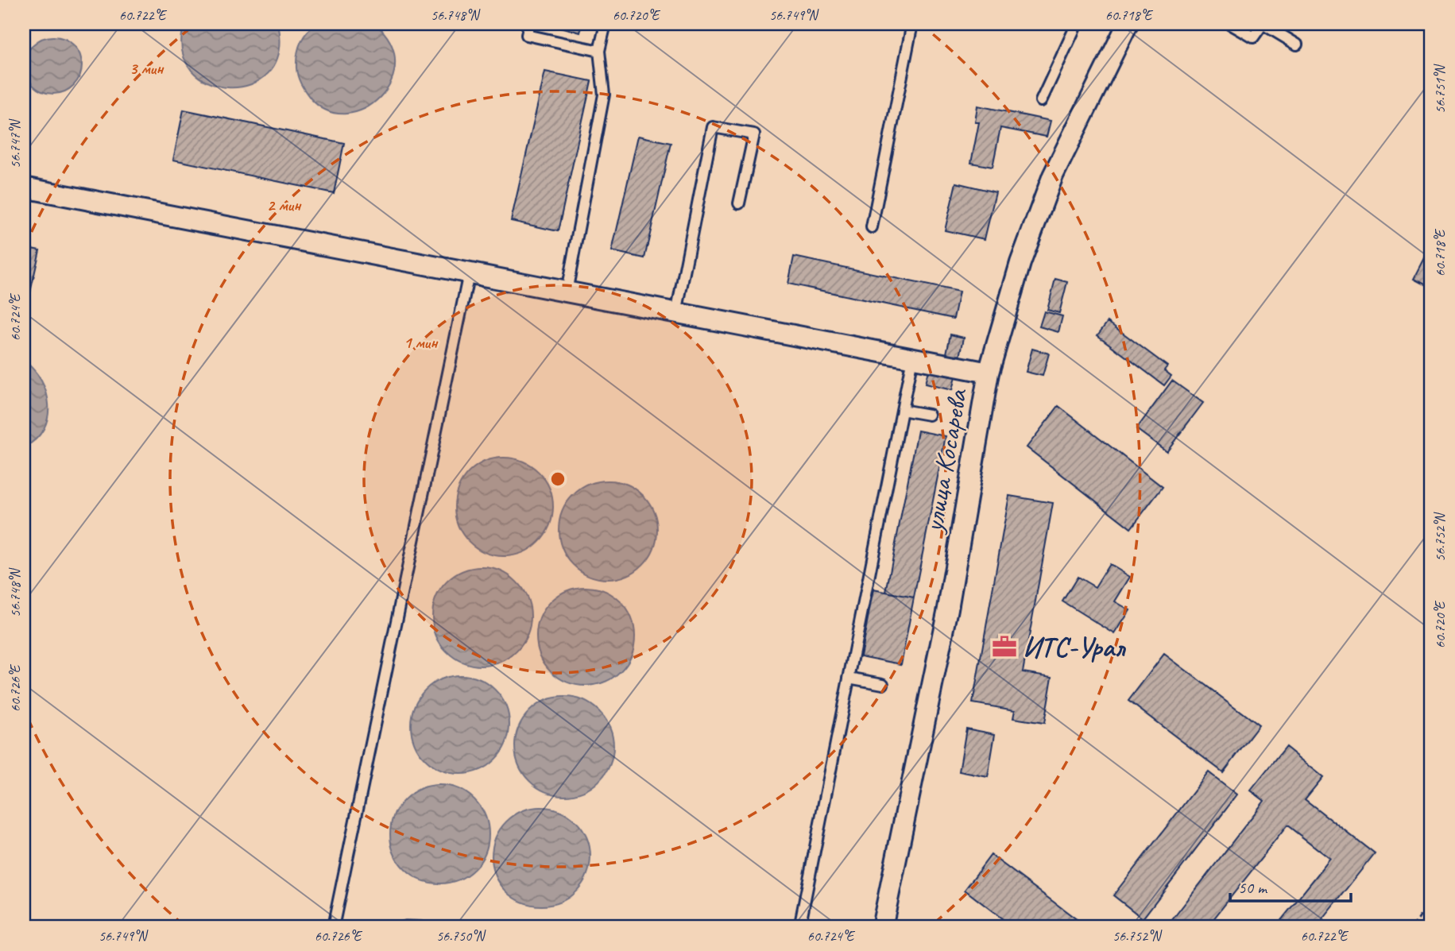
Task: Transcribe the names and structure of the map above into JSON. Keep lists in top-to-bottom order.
{
  "streets": {
    "street": ["улица Косарева"]
  },
  "places": {
    "office": ["ИТС-Урал"]
  },
  "scale_bar": "50 m",
  "coordinates": [
    "60.722°E",
    "56.748°N",
    "60.720°E",
    "56.749°N",
    "60.718°E",
    "56.751°N",
    "56.747°N",
    "60.724°E",
    "56.752°N",
    "60.726°E",
    "56.750°N"
  ],
  "rings": ["3 мин", "2 мин", "1 мин"]
}
